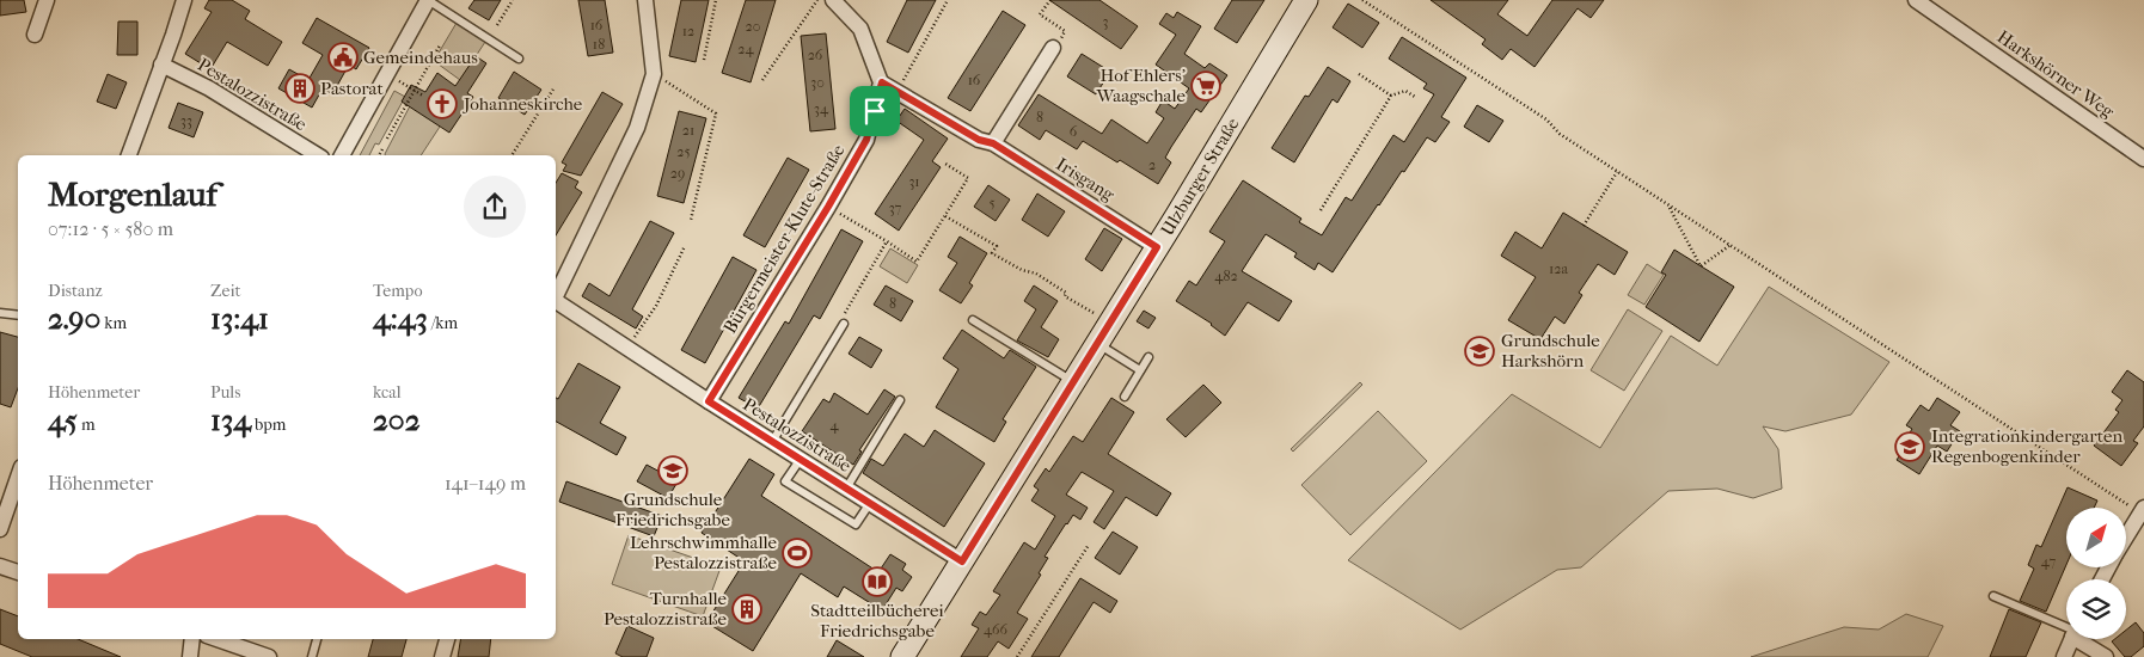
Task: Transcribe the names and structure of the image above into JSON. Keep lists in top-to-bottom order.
{
  "streets": {
    "main road": ["Ulzburger Straße"],
    "street": [
      "Harkshörner Weg",
      "Pestalozzistraße",
      "Irisgang",
      "Bürgermeister-Klute-Straße"
    ]
  },
  "crossings": [
    ["Pestalozzistraße", "Ulzburger Straße"],
    ["Pestalozzistraße", "Bürgermeister-Klute-Straße"],
    ["Ulzburger Straße", "Irisgang"],
    ["Irisgang", "Bürgermeister-Klute-Straße"]
  ],
  "places": {
    "public building": ["Gemeindehaus"],
    "supermarket": ["Hof Ehlers' Waagschale"],
    "building": ["Pastorat", "Turnhalle Pestalozzistraße"],
    "church": ["Johanneskirche"],
    "school or university": ["Grundschule Harkshörn", "Integrationkindergarten Regenbogenkinder", "Grundschule Friedrichsgabe"],
    "sports": ["Lehrschwimmhalle Pestalozzistraße"],
    "library": ["Stadtteilbücherei Friedrichsgabe"]
  },
  "house_numbers": [
    "3",
    "16",
    "20",
    "12",
    "18",
    "24",
    "26",
    "16",
    "30",
    "34",
    "8",
    "33",
    "21",
    "6",
    "25",
    "2",
    "29",
    "31",
    "5",
    "37",
    "12a",
    "482",
    "8",
    "4",
    "47",
    "466"
  ],
  "north": "top right",
  "page": {
    "heading": ["Morgenlauf", "07:12 · 5 × 580 m"],
    "stats": [
      ["Distanz", "2.90 km"],
      ["Zeit", "13:41"],
      ["Tempo", "4:43 /km"],
      ["Höhenmeter", "45 m"],
      ["Puls", "134 bpm"],
      ["kcal", "202"]
    ],
    "chart": ["Höhenmeter", "141–149 m"]
  }
}
